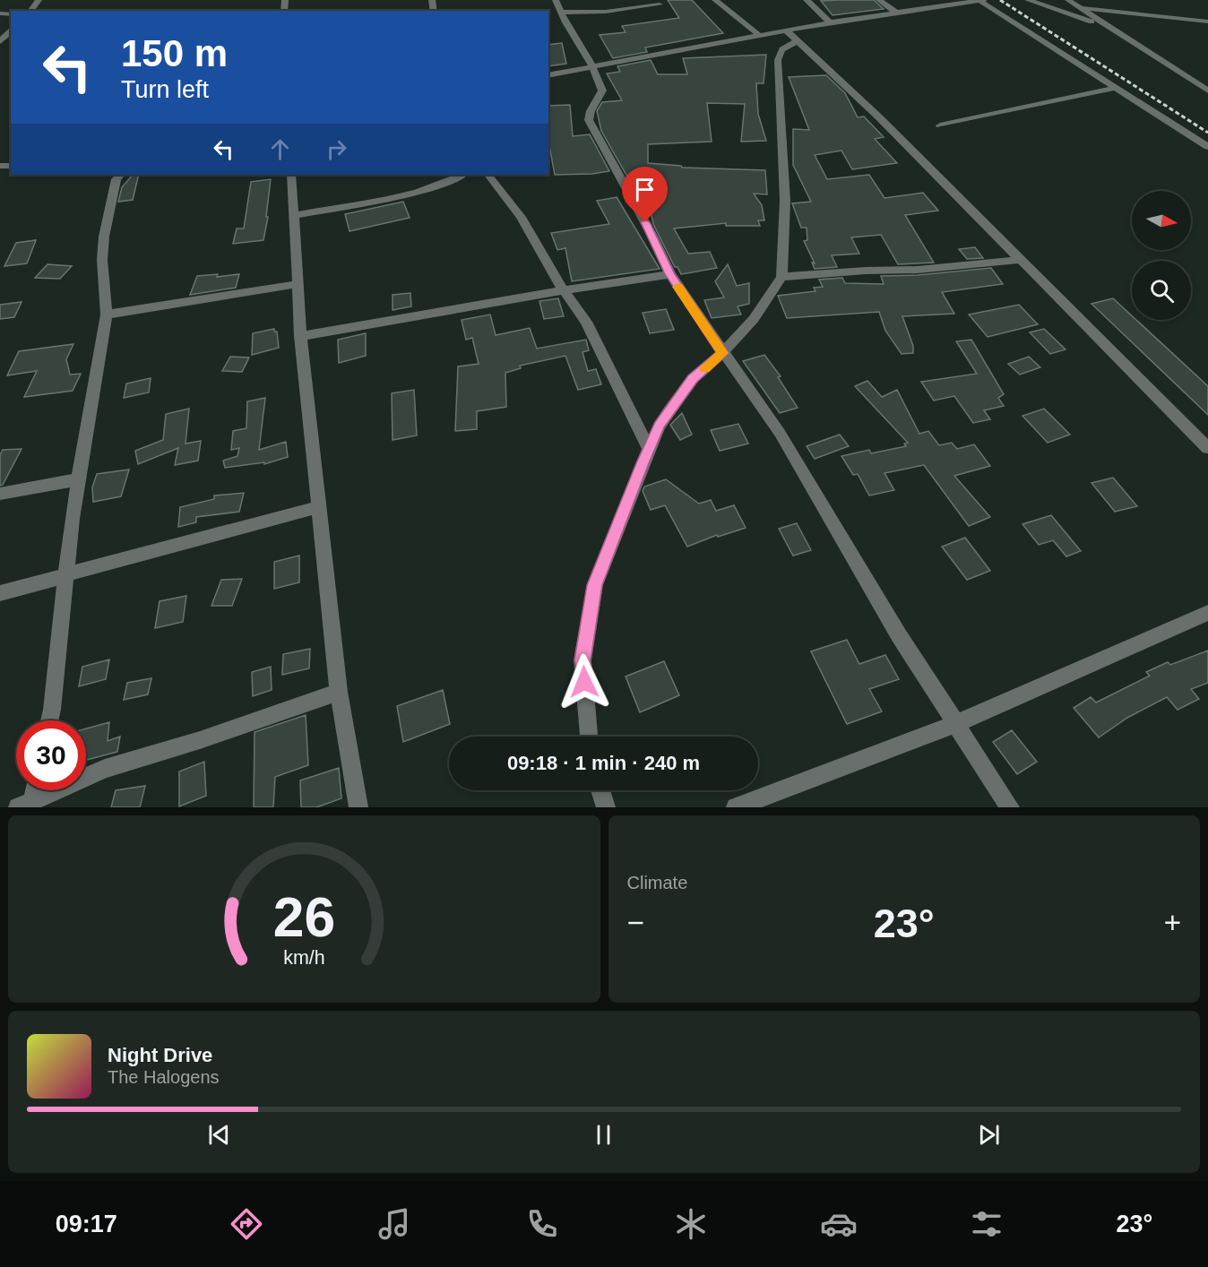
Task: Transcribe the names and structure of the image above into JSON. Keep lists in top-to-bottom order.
{
  "north": "right",
  "page": {
    "turn": ["150 m", "Turn left"],
    "limit": "30",
    "trip": "09:18 · 1 min · 240 m",
    "tile": "Climate",
    "heat": ["−", "23°", "+"],
    "song": ["Night Drive", "The Halogens"],
    "tabs": ["09:17", "23°"],
    "gauge": ["26", "km/h"]
  }
}
